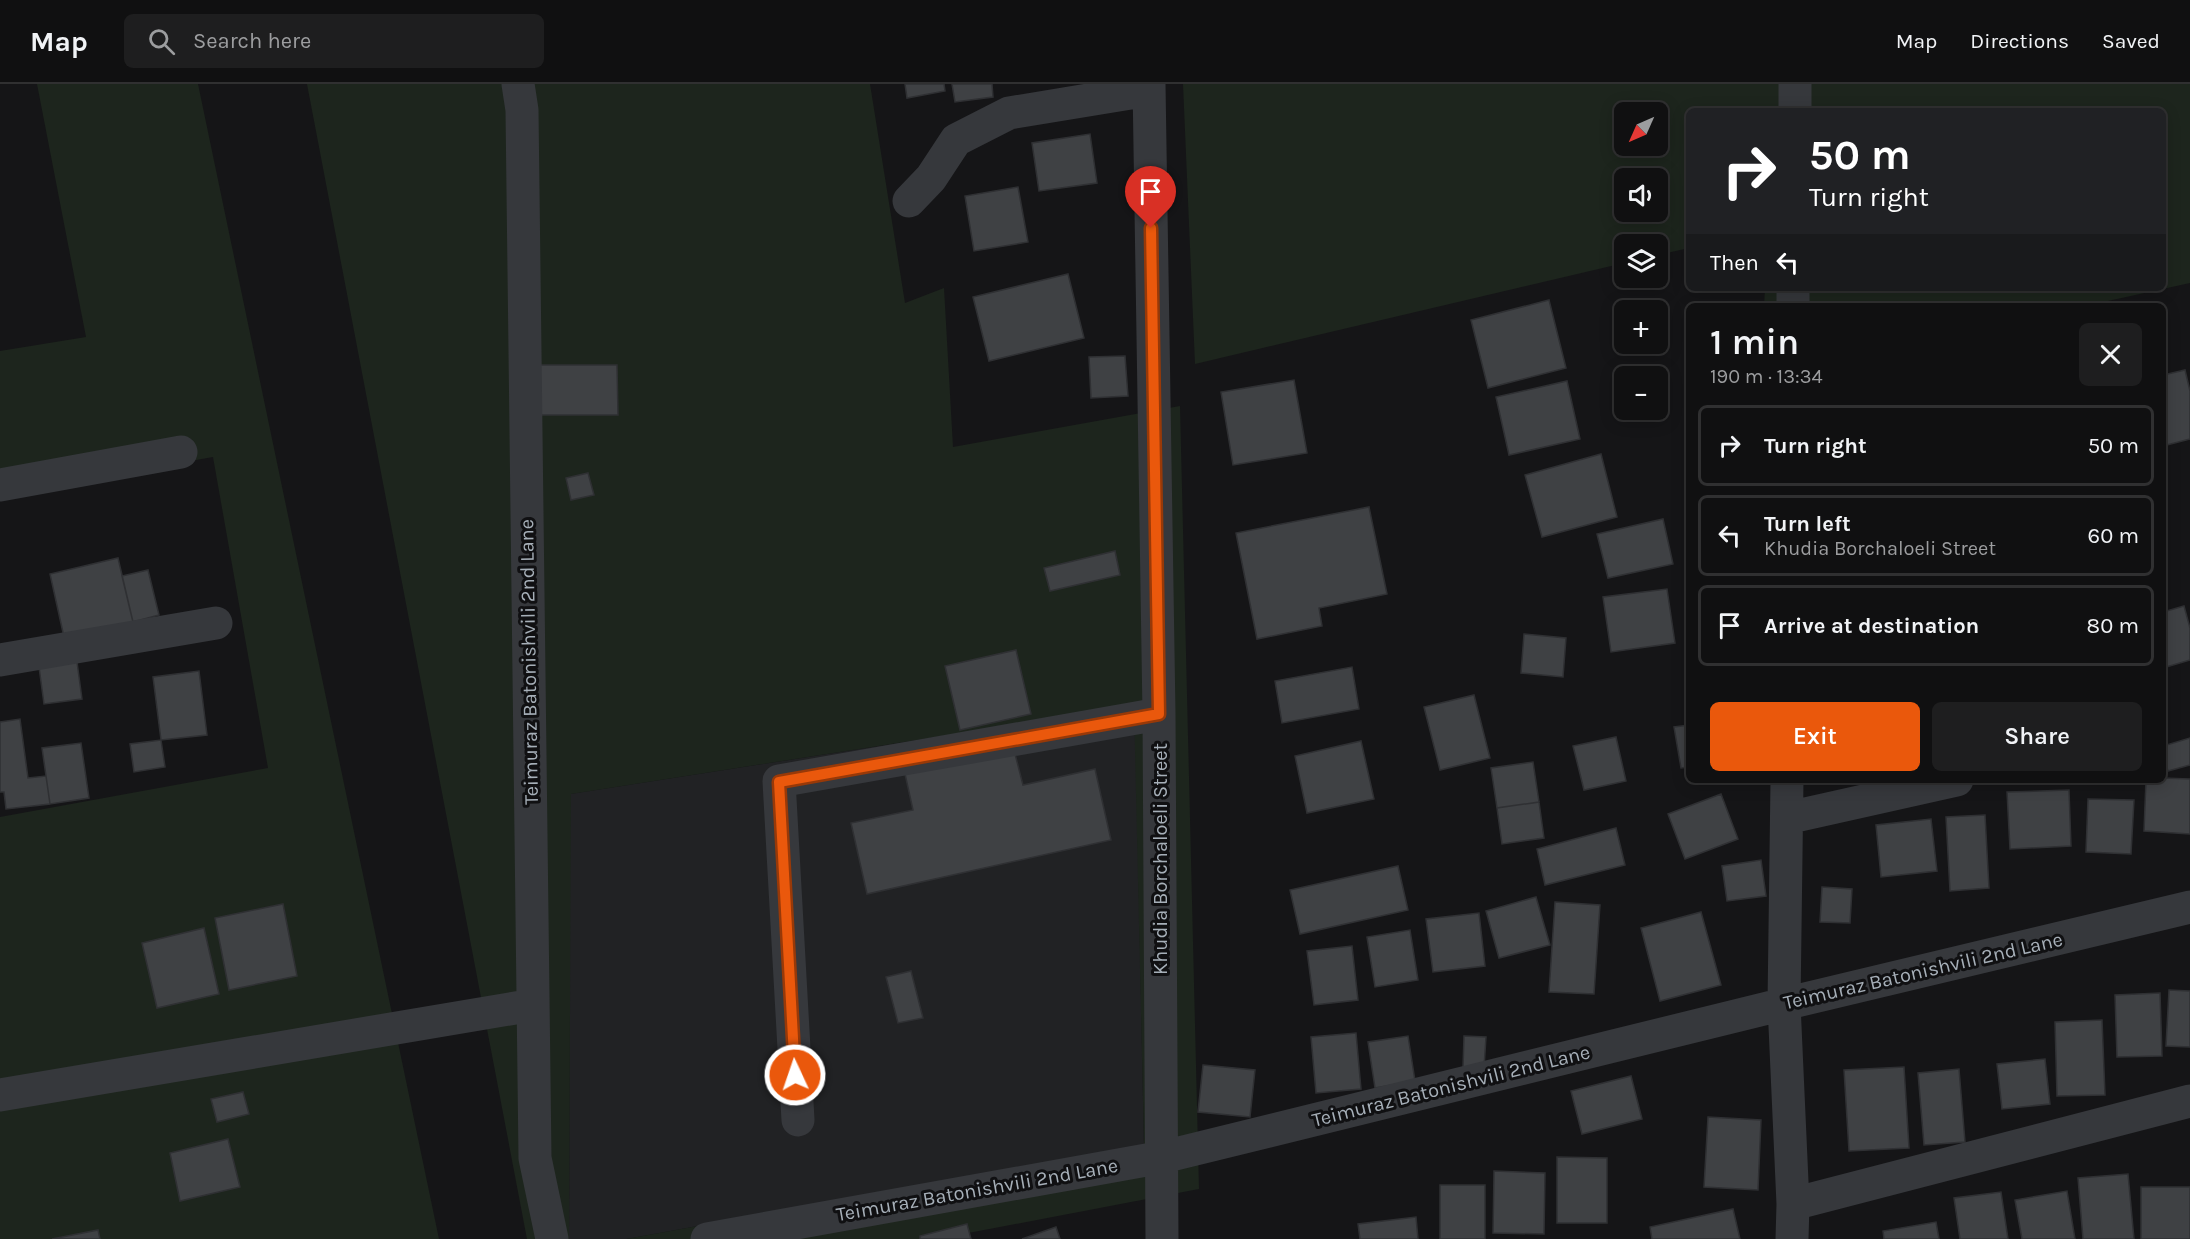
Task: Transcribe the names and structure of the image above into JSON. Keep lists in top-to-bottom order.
{
  "streets": {
    "street": ["Teimuraz Batonishvili 2nd Lane", "Khudia Borchaloeli Street"]
  },
  "crossings": [
    ["Teimuraz Batonishvili 2nd Lane", "Khudia Borchaloeli Street"]
  ],
  "north": "bottom left",
  "page": {
    "header": "Map",
    "search": "Search here",
    "nav": ["Map", "Directions", "Saved"],
    "map_buttons": ["+", "−"],
    "turn": ["50 m", "Turn right"],
    "then": "Then",
    "heading": ["1 min", "190 m · 13:34"],
    "list": [
      {
        "name": "Turn right",
        "value": "50 m"
      },
      {
        "name": "Turn left",
        "note": "Khudia Borchaloeli Street",
        "value": "60 m"
      },
      {
        "name": "Arrive at destination",
        "value": "80 m"
      }
    ],
    "buttons": ["Exit", "Share"]
  }
}
